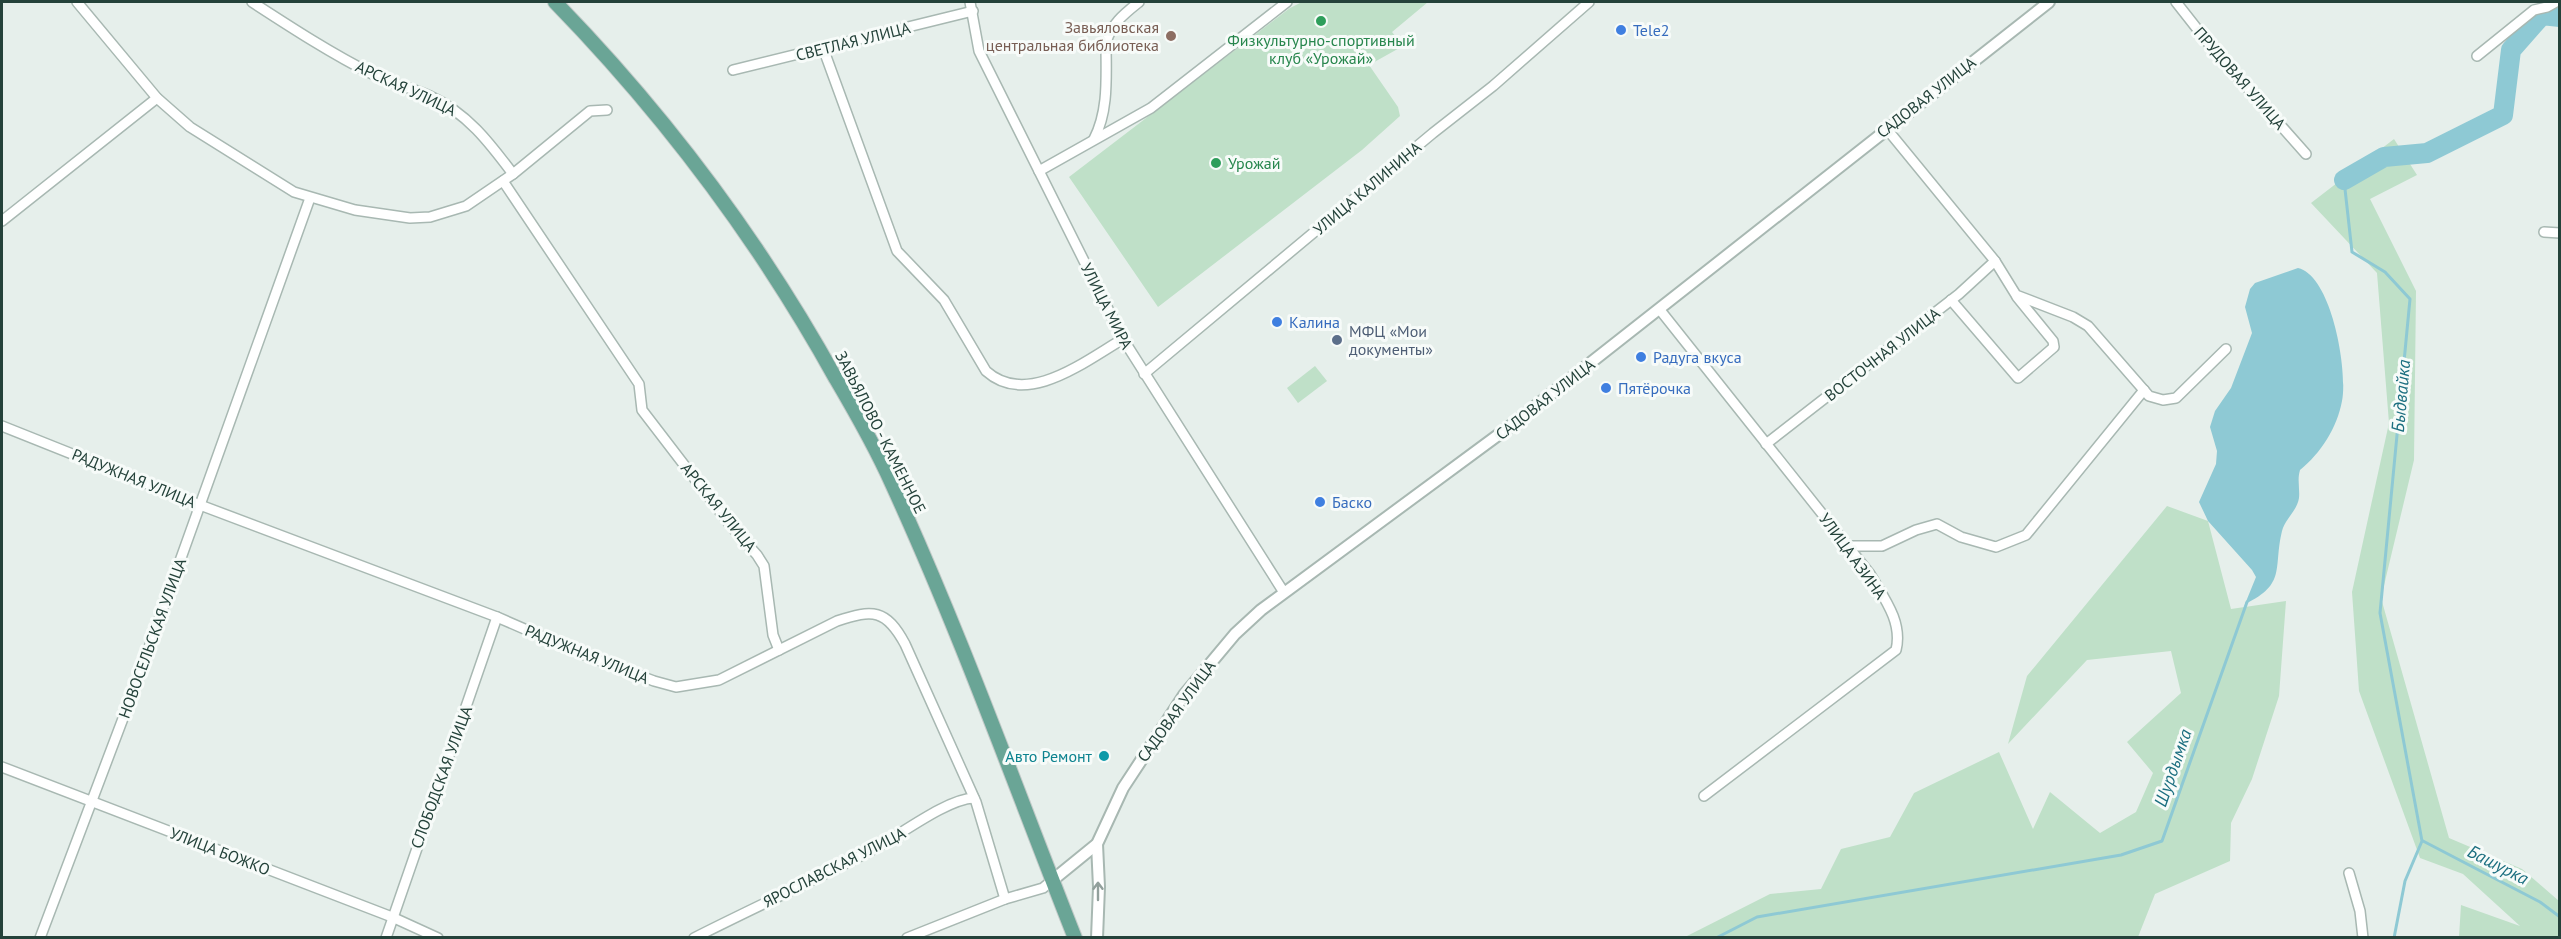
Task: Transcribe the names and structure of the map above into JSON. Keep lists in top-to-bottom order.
{
  "streets": {
    "main road": ["ЗАВЬЯЛОВО - КАМЕННОЕ"],
    "street": [
      "СВЕТЛАЯ УЛИЦА",
      "ПРУДОВАЯ УЛИЦА",
      "АРСКАЯ УЛИЦА",
      "САДОВАЯ УЛИЦА",
      "УЛИЦА КАЛИНИНА",
      "УЛИЦА МИРА",
      "ВОСТОЧНАЯ УЛИЦА",
      "РАДУЖНАЯ УЛИЦА",
      "УЛИЦА АЗИНА",
      "НОВОСЕЛЬСКАЯ УЛИЦА",
      "СЛОБОДСКАЯ УЛИЦА",
      "УЛИЦА БОЖКО",
      "ЯРОСЛАВСКАЯ УЛИЦА"
    ]
  },
  "crossings": [
    ["СВЕТЛАЯ УЛИЦА", "УЛИЦА МИРА"],
    ["АРСКАЯ УЛИЦА", "РАДУЖНАЯ УЛИЦА"],
    ["САДОВАЯ УЛИЦА", "УЛИЦА МИРА"],
    ["САДОВАЯ УЛИЦА", "УЛИЦА АЗИНА"],
    ["УЛИЦА КАЛИНИНА", "УЛИЦА МИРА"],
    ["ВОСТОЧНАЯ УЛИЦА", "УЛИЦА АЗИНА"],
    ["РАДУЖНАЯ УЛИЦА", "НОВОСЕЛЬСКАЯ УЛИЦА"],
    ["РАДУЖНАЯ УЛИЦА", "СЛОБОДСКАЯ УЛИЦА"],
    ["РАДУЖНАЯ УЛИЦА", "ЯРОСЛАВСКАЯ УЛИЦА"],
    ["НОВОСЕЛЬСКАЯ УЛИЦА", "УЛИЦА БОЖКО"],
    ["СЛОБОДСКАЯ УЛИЦА", "УЛИЦА БОЖКО"]
  ],
  "water": ["Быдвайка", "Шурдымка", "Башурка"],
  "places": [
    "Физкультурно-спортивный клуб «Урожай»",
    "Tele2",
    "Завьяловская центральная библиотека",
    "Урожай",
    "Калина",
    "МФЦ «Мои документы»",
    "Радуга вкуса",
    "Пятёрочка",
    "Баско",
    "Авто Ремонт"
  ]
}
